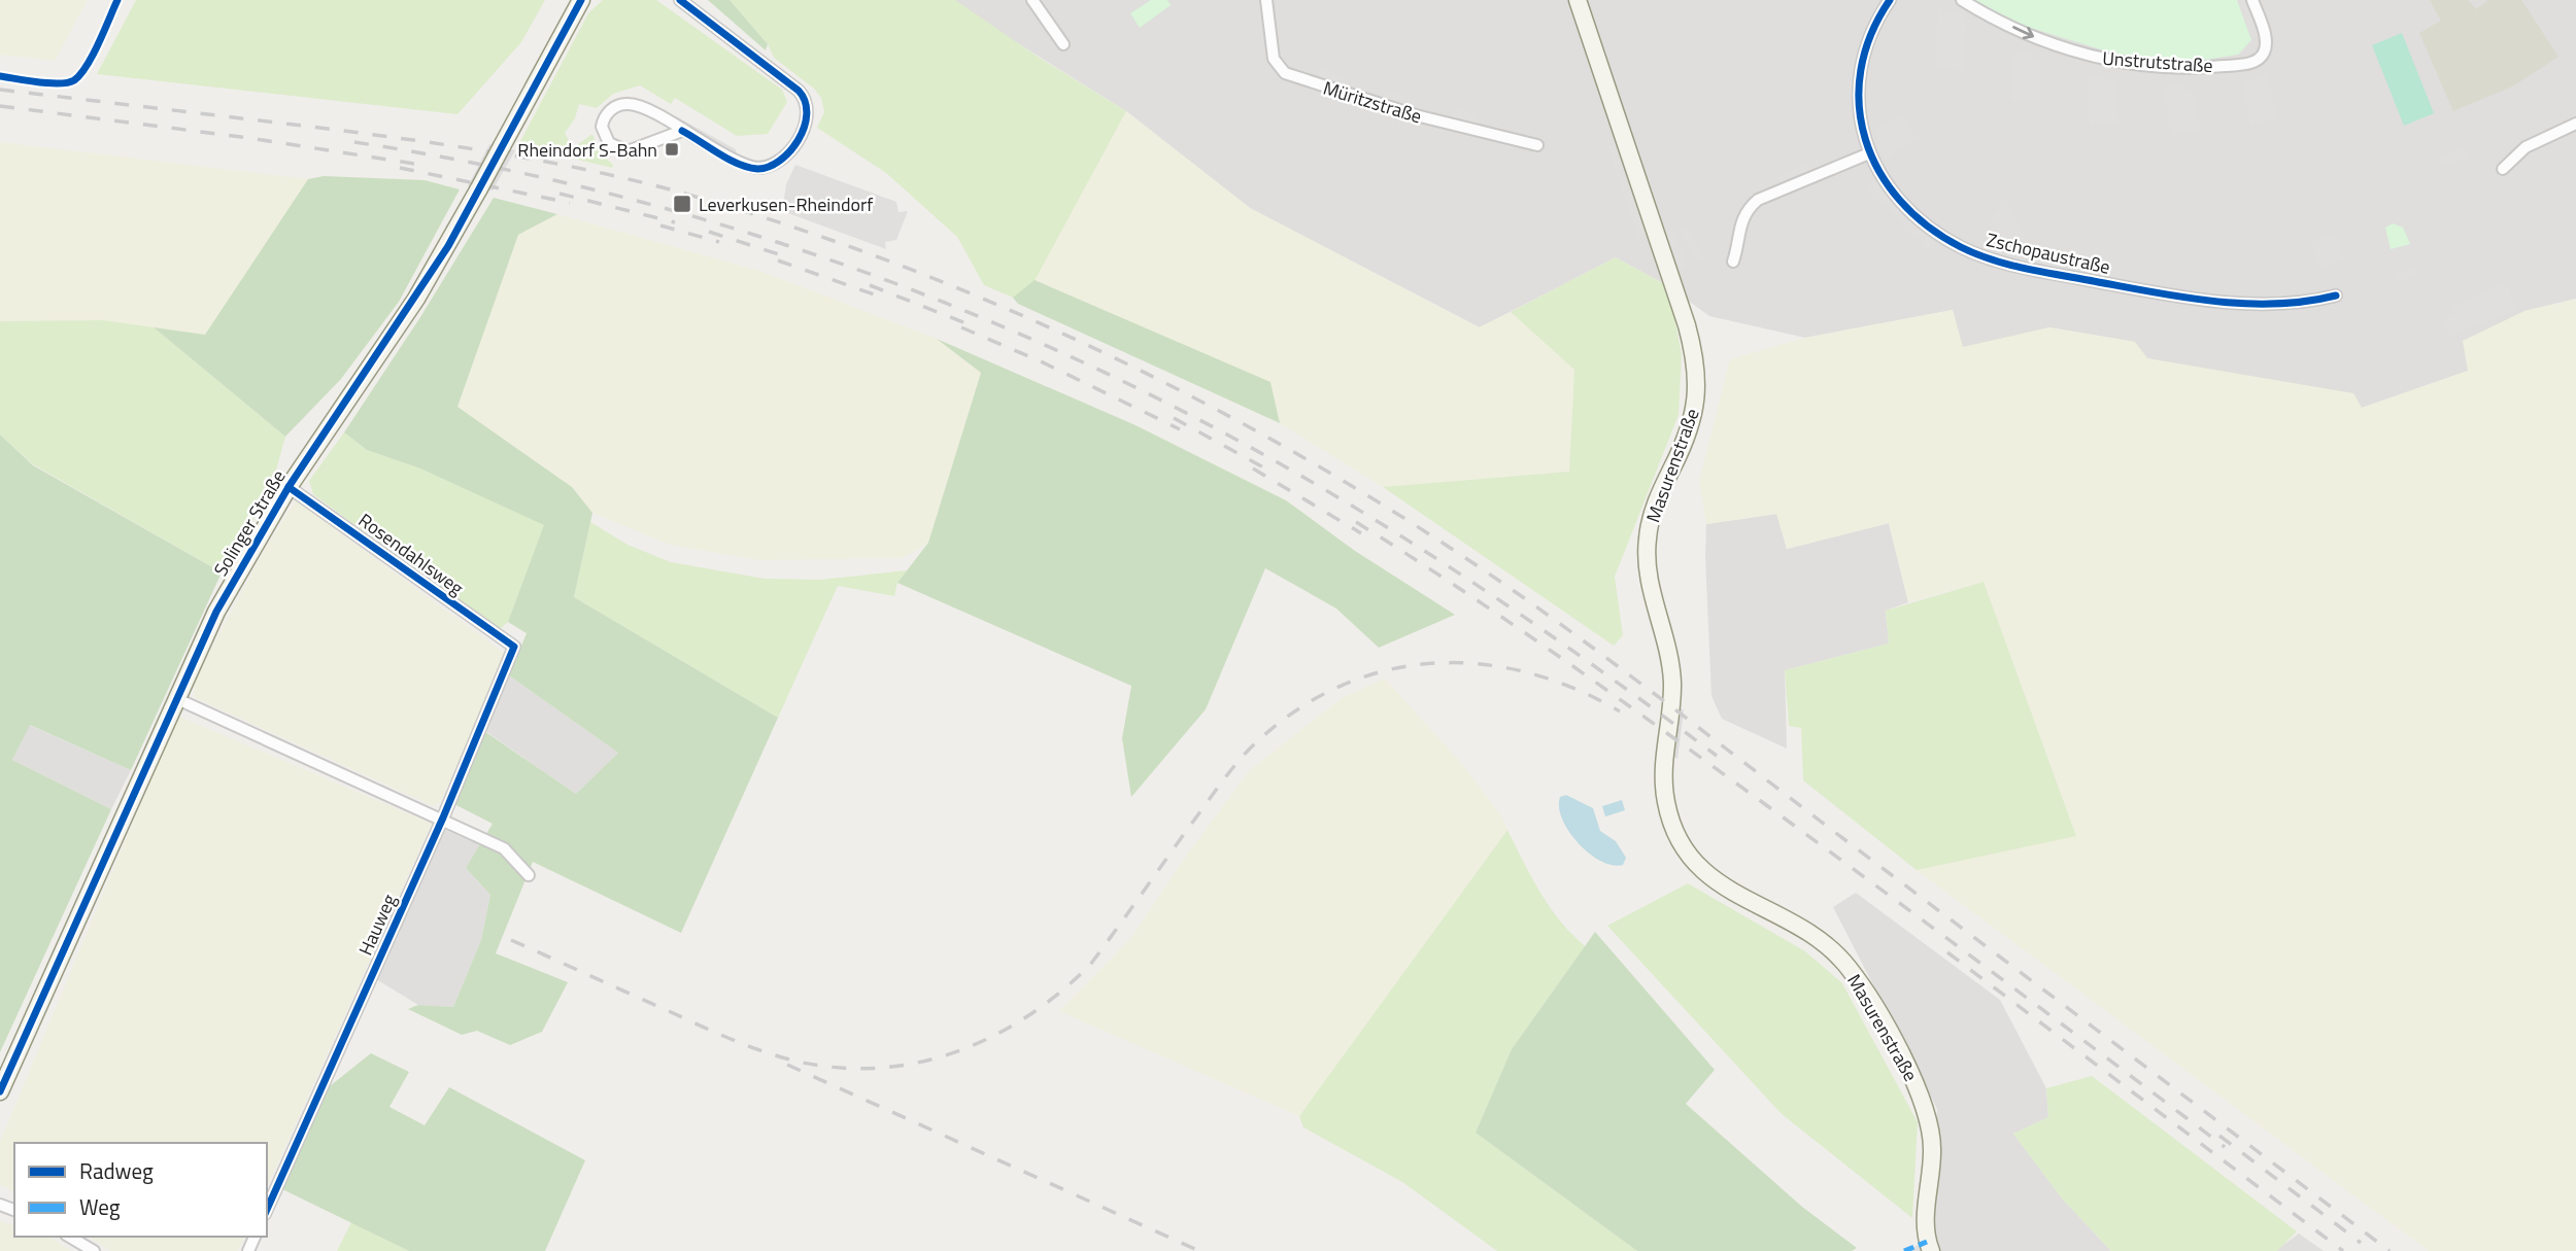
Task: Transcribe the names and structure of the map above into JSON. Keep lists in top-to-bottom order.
{
  "streets": {
    "main road": ["Masurenstraße", "Solinger Straße"],
    "street": [
      "Unstrutstraße",
      "Müritzstraße",
      "Zschopaustraße",
      "Rosendahlsweg",
      "Hauweg"
    ]
  },
  "crossings": [
    ["Solinger Straße", "Rosendahlsweg"],
    ["Rosendahlsweg", "Hauweg"]
  ],
  "places": {
    "transit": ["Rheindorf S-Bahn", "Leverkusen-Rheindorf"]
  },
  "legend": ["Radweg", "Weg"]
}
